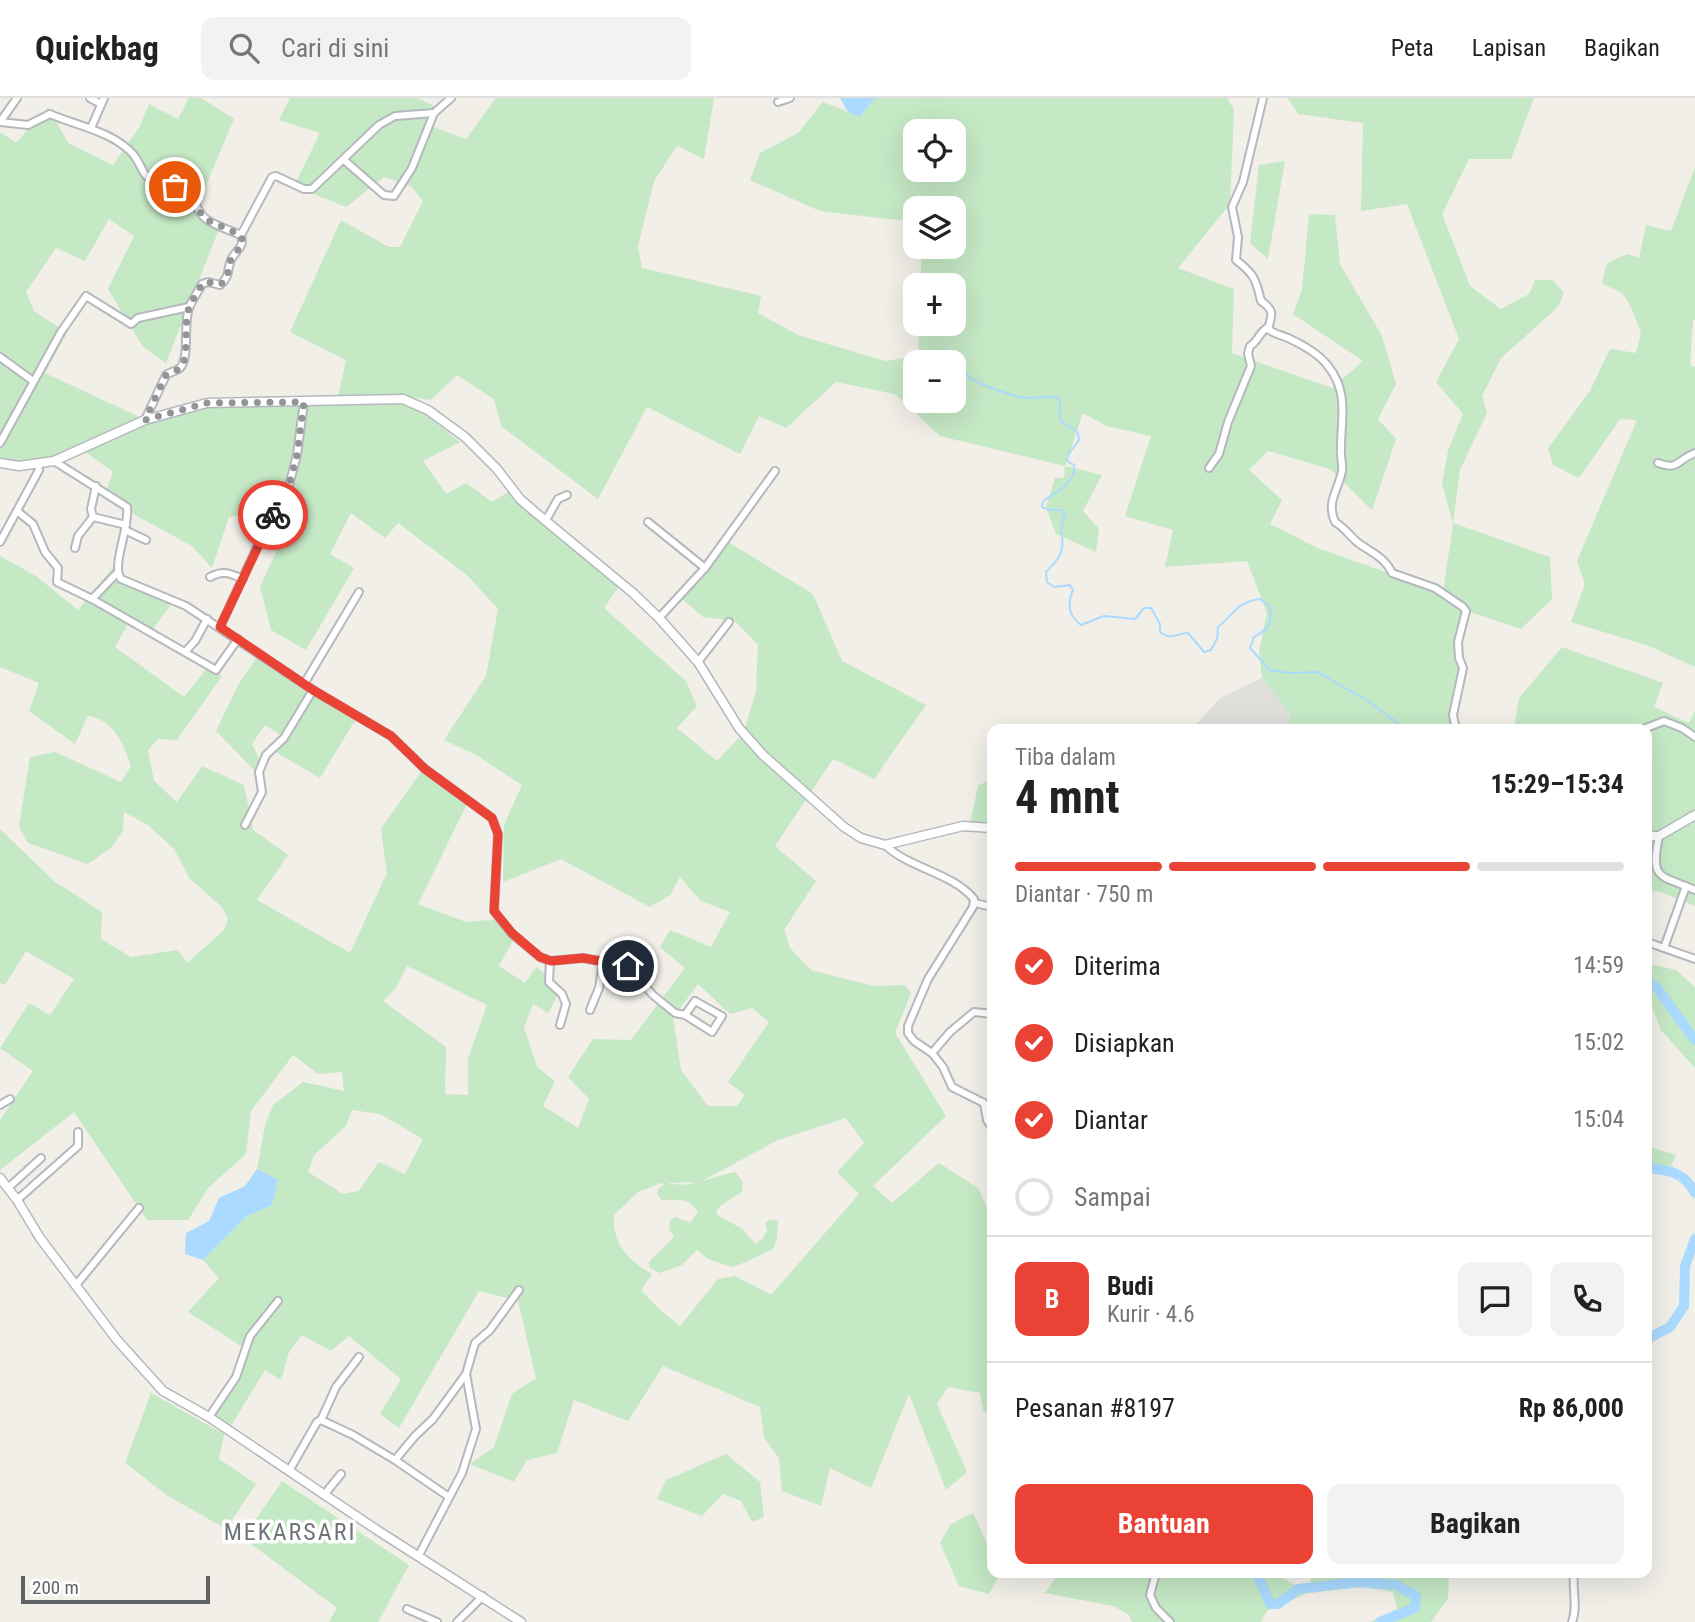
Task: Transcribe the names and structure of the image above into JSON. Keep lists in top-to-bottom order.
{
  "districts": ["MEKARSARI"],
  "scale_bar": "200 m",
  "page": {
    "header": "Quickbag",
    "search": "Cari di sini",
    "nav": ["Peta", "Lapisan", "Bagikan"],
    "map_buttons": ["+", "−"],
    "heading": ["4 mnt", "Tiba dalam", "15:29–15:34"],
    "panel": [
      "Budi",
      "Kurir · 4.6",
      "Pesanan #8197",
      "Rp 86,000"
    ],
    "bar": "Diantar · 750 m",
    "list": [
      ["Diterima", "14:59"],
      ["Disiapkan", "15:02"],
      ["Diantar", "15:04"],
      "Sampai"
    ],
    "round": "B",
    "buttons": ["Bantuan", "Bagikan"],
    "scale": "200 m"
  }
}
